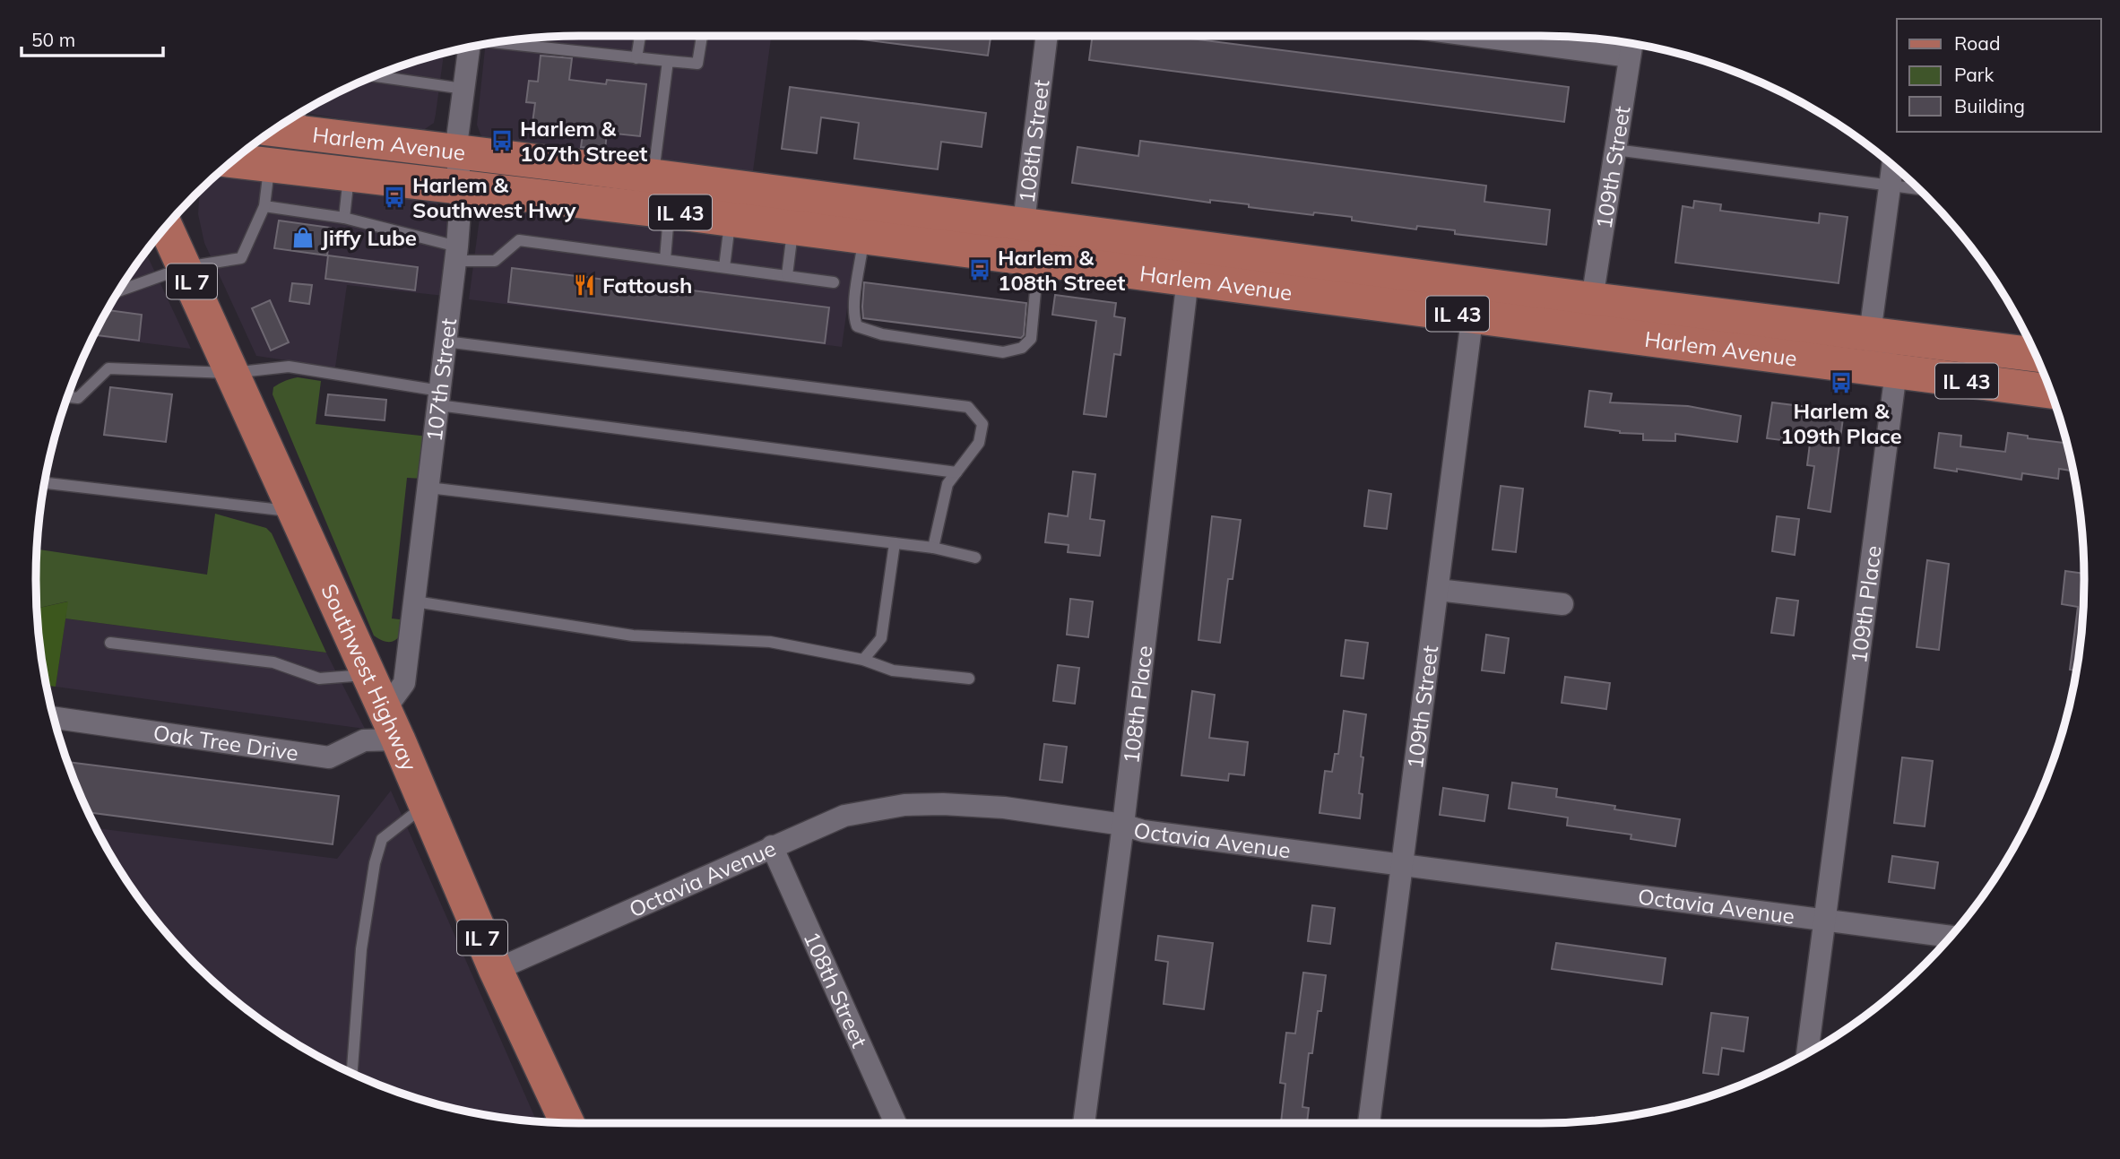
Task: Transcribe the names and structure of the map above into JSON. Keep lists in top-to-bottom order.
{
  "streets": {
    "main road": [
      "Harlem Avenue",
      "IL 43",
      "IL 7",
      "Southwest Highway"
    ],
    "street": [
      "108th Street",
      "109th Street",
      "107th Street",
      "109th Place",
      "108th Place",
      "Oak Tree Drive",
      "Octavia Avenue"
    ]
  },
  "crossings": [
    ["108th Street", "Harlem Avenue"],
    ["108th Street", "Octavia Avenue"],
    ["Harlem Avenue", "109th Street"],
    ["Harlem Avenue", "107th Street"],
    ["Harlem Avenue", "109th Place"],
    ["Harlem Avenue", "108th Place"],
    ["109th Street", "Octavia Avenue"],
    ["107th Street", "Southwest Highway"],
    ["107th Street", "Oak Tree Drive"],
    ["109th Place", "Octavia Avenue"],
    ["Southwest Highway", "Oak Tree Drive"],
    ["Southwest Highway", "Octavia Avenue"],
    ["108th Place", "Octavia Avenue"]
  ],
  "places": {
    "bus stop": [
      "Harlem & 107th Street",
      "Harlem & Southwest Hwy",
      "Harlem & 108th Street",
      "Harlem & 109th Place"
    ],
    "shop": ["Jiffy Lube"],
    "restaurant": ["Fattoush"]
  },
  "legend": ["Road", "Park", "Building"],
  "scale_bar": "50 m"
}
